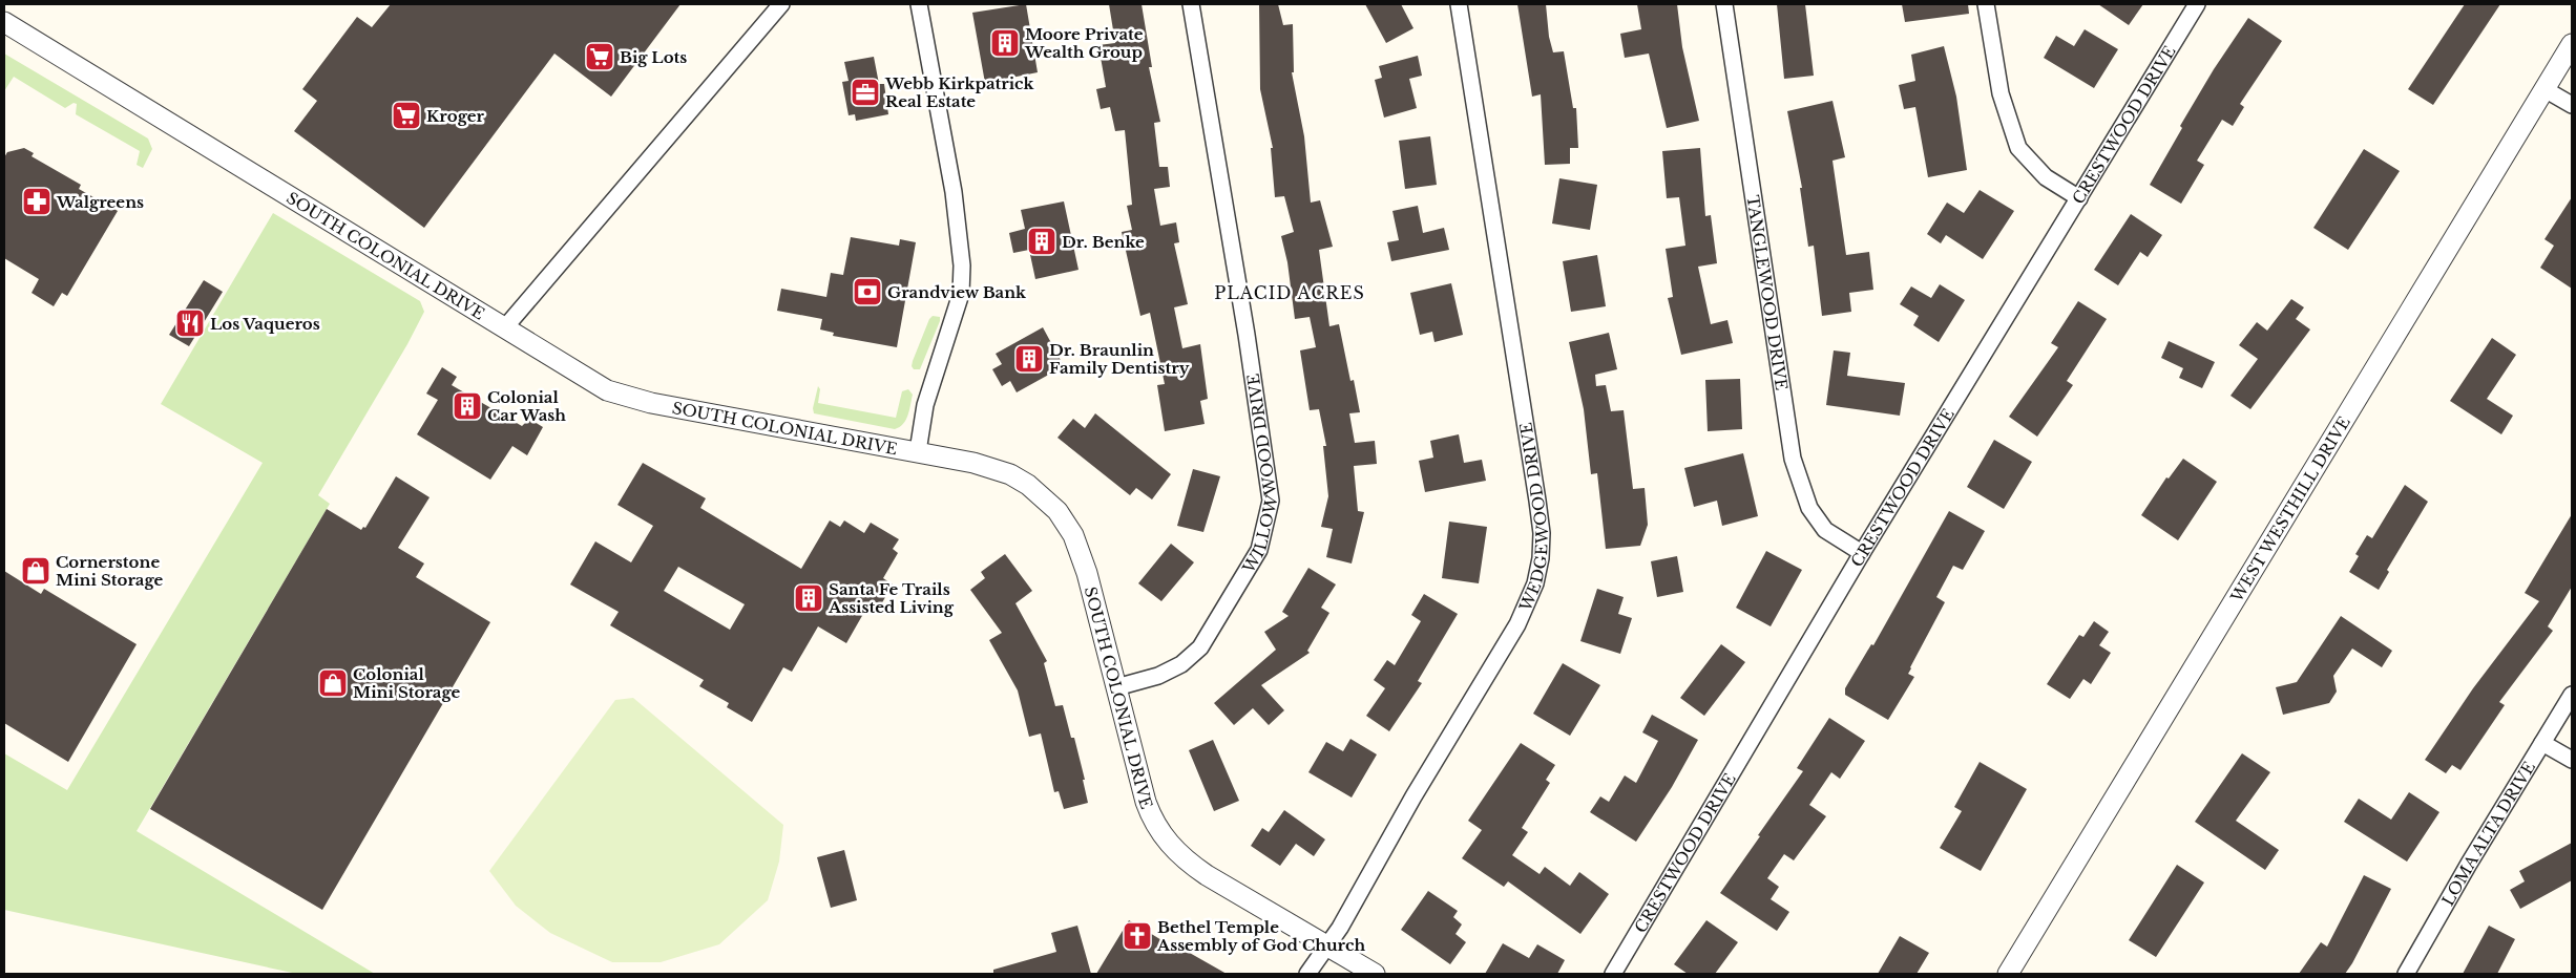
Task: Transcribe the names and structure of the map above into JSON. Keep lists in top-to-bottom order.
{
  "streets": {
    "street": [
      "CRESTWOOD DRIVE",
      "SOUTH COLONIAL DRIVE",
      "TANGLEWOOD DRIVE",
      "WILLOWWOOD DRIVE",
      "WEST WESTHILL DRIVE",
      "WEDGEWOOD DRIVE",
      "LOMA ALTA DRIVE"
    ]
  },
  "crossings": [
    ["CRESTWOOD DRIVE", "TANGLEWOOD DRIVE"],
    ["SOUTH COLONIAL DRIVE", "WILLOWWOOD DRIVE"],
    ["SOUTH COLONIAL DRIVE", "WEDGEWOOD DRIVE"]
  ],
  "districts": ["PLACID ACRES"],
  "places": {
    "building": [
      "Moore Private Wealth Group",
      "Dr. Benke",
      "Dr. Braunlin Family Dentistry",
      "Colonial Car Wash",
      "Santa Fe Trails Assisted Living"
    ],
    "supermarket": ["Big Lots", "Kroger"],
    "office": ["Webb Kirkpatrick Real Estate"],
    "pharmacy": ["Walgreens"],
    "bank": ["Grandview Bank"],
    "restaurant": ["Los Vaqueros"],
    "shop": ["Cornerstone Mini Storage", "Colonial Mini Storage"],
    "church": ["Bethel Temple Assembly of God Church"]
  }
}
